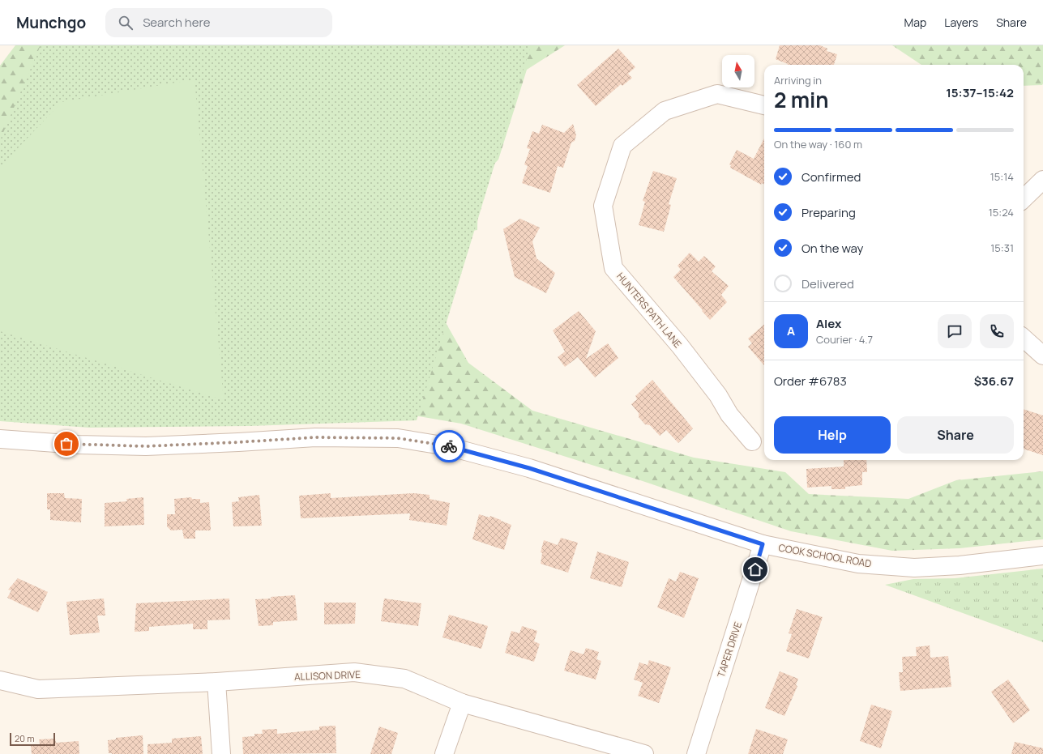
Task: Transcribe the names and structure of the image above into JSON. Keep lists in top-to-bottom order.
{
  "streets": {
    "street": [
      "HUNTERS PATH LANE",
      "COOK SCHOOL ROAD",
      "TAPER DRIVE",
      "ALLISON DRIVE"
    ]
  },
  "crossings": [
    ["COOK SCHOOL ROAD", "TAPER DRIVE"]
  ],
  "scale_bar": "20 m",
  "north": "top",
  "page": {
    "header": "Munchgo",
    "search": "Search here",
    "nav": ["Map", "Layers", "Share"],
    "heading": ["2 min", "Arriving in", "15:37–15:42"],
    "panel": [
      "Alex",
      "Courier · 4.7",
      "Order #6783",
      "$36.67"
    ],
    "bar": "On the way · 160 m",
    "list": [
      ["Confirmed", "15:14"],
      ["Preparing", "15:24"],
      ["On the way", "15:31"],
      "Delivered"
    ],
    "round": "A",
    "buttons": ["Help", "Share"],
    "scale": "20 m"
  }
}
